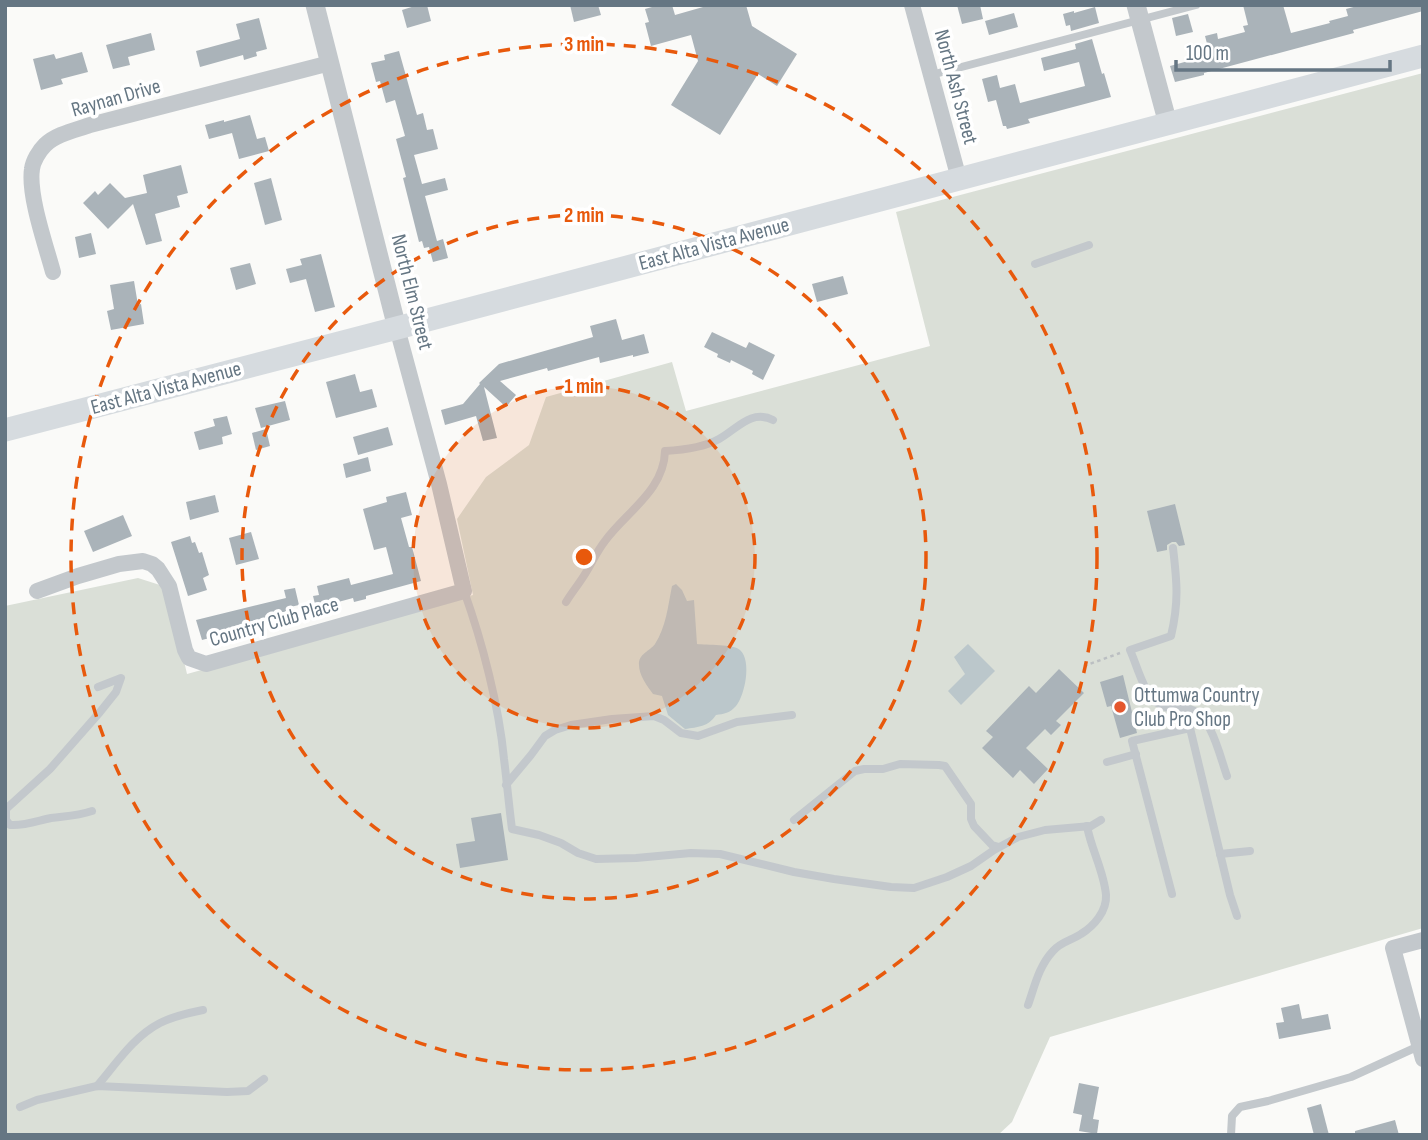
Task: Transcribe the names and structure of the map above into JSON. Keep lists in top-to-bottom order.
{
  "streets": {
    "main road": ["East Alta Vista Avenue"],
    "street": [
      "North Ash Street",
      "Raynan Drive",
      "North Elm Street",
      "Country Club Place"
    ]
  },
  "crossings": [
    ["North Ash Street", "East Alta Vista Avenue"],
    ["Raynan Drive", "North Elm Street"],
    ["East Alta Vista Avenue", "North Elm Street"],
    ["North Elm Street", "Country Club Place"]
  ],
  "places": ["Ottumwa Country Club Pro Shop"],
  "scale_bar": "100 m",
  "rings": ["3 min", "2 min", "1 min"]
}
